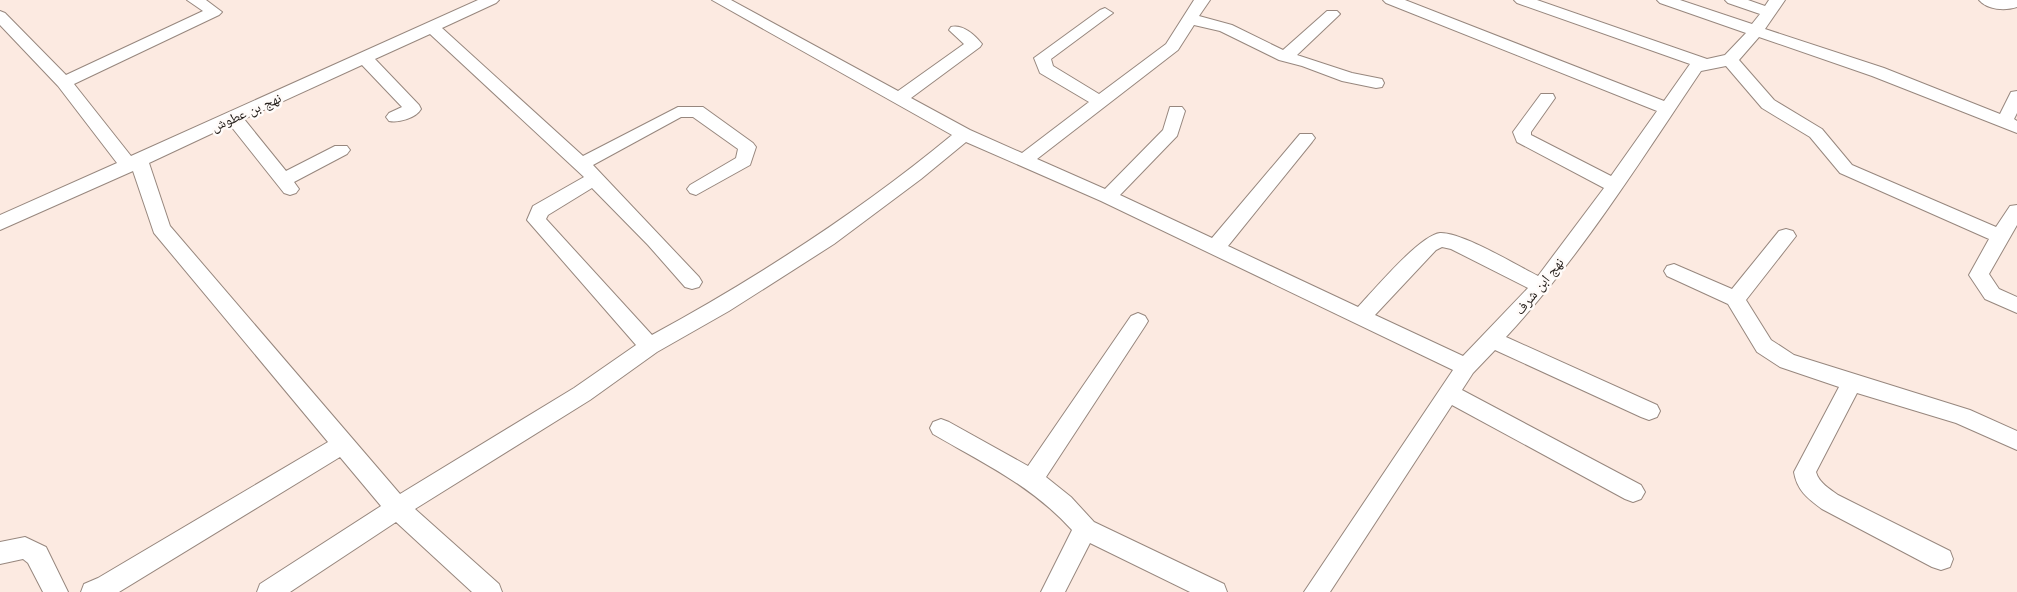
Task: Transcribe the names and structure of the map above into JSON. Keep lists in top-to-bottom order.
{
  "streets": {
    "street": ["نهج بن عطوش", "نهج ابن شرف"]
  }
}
